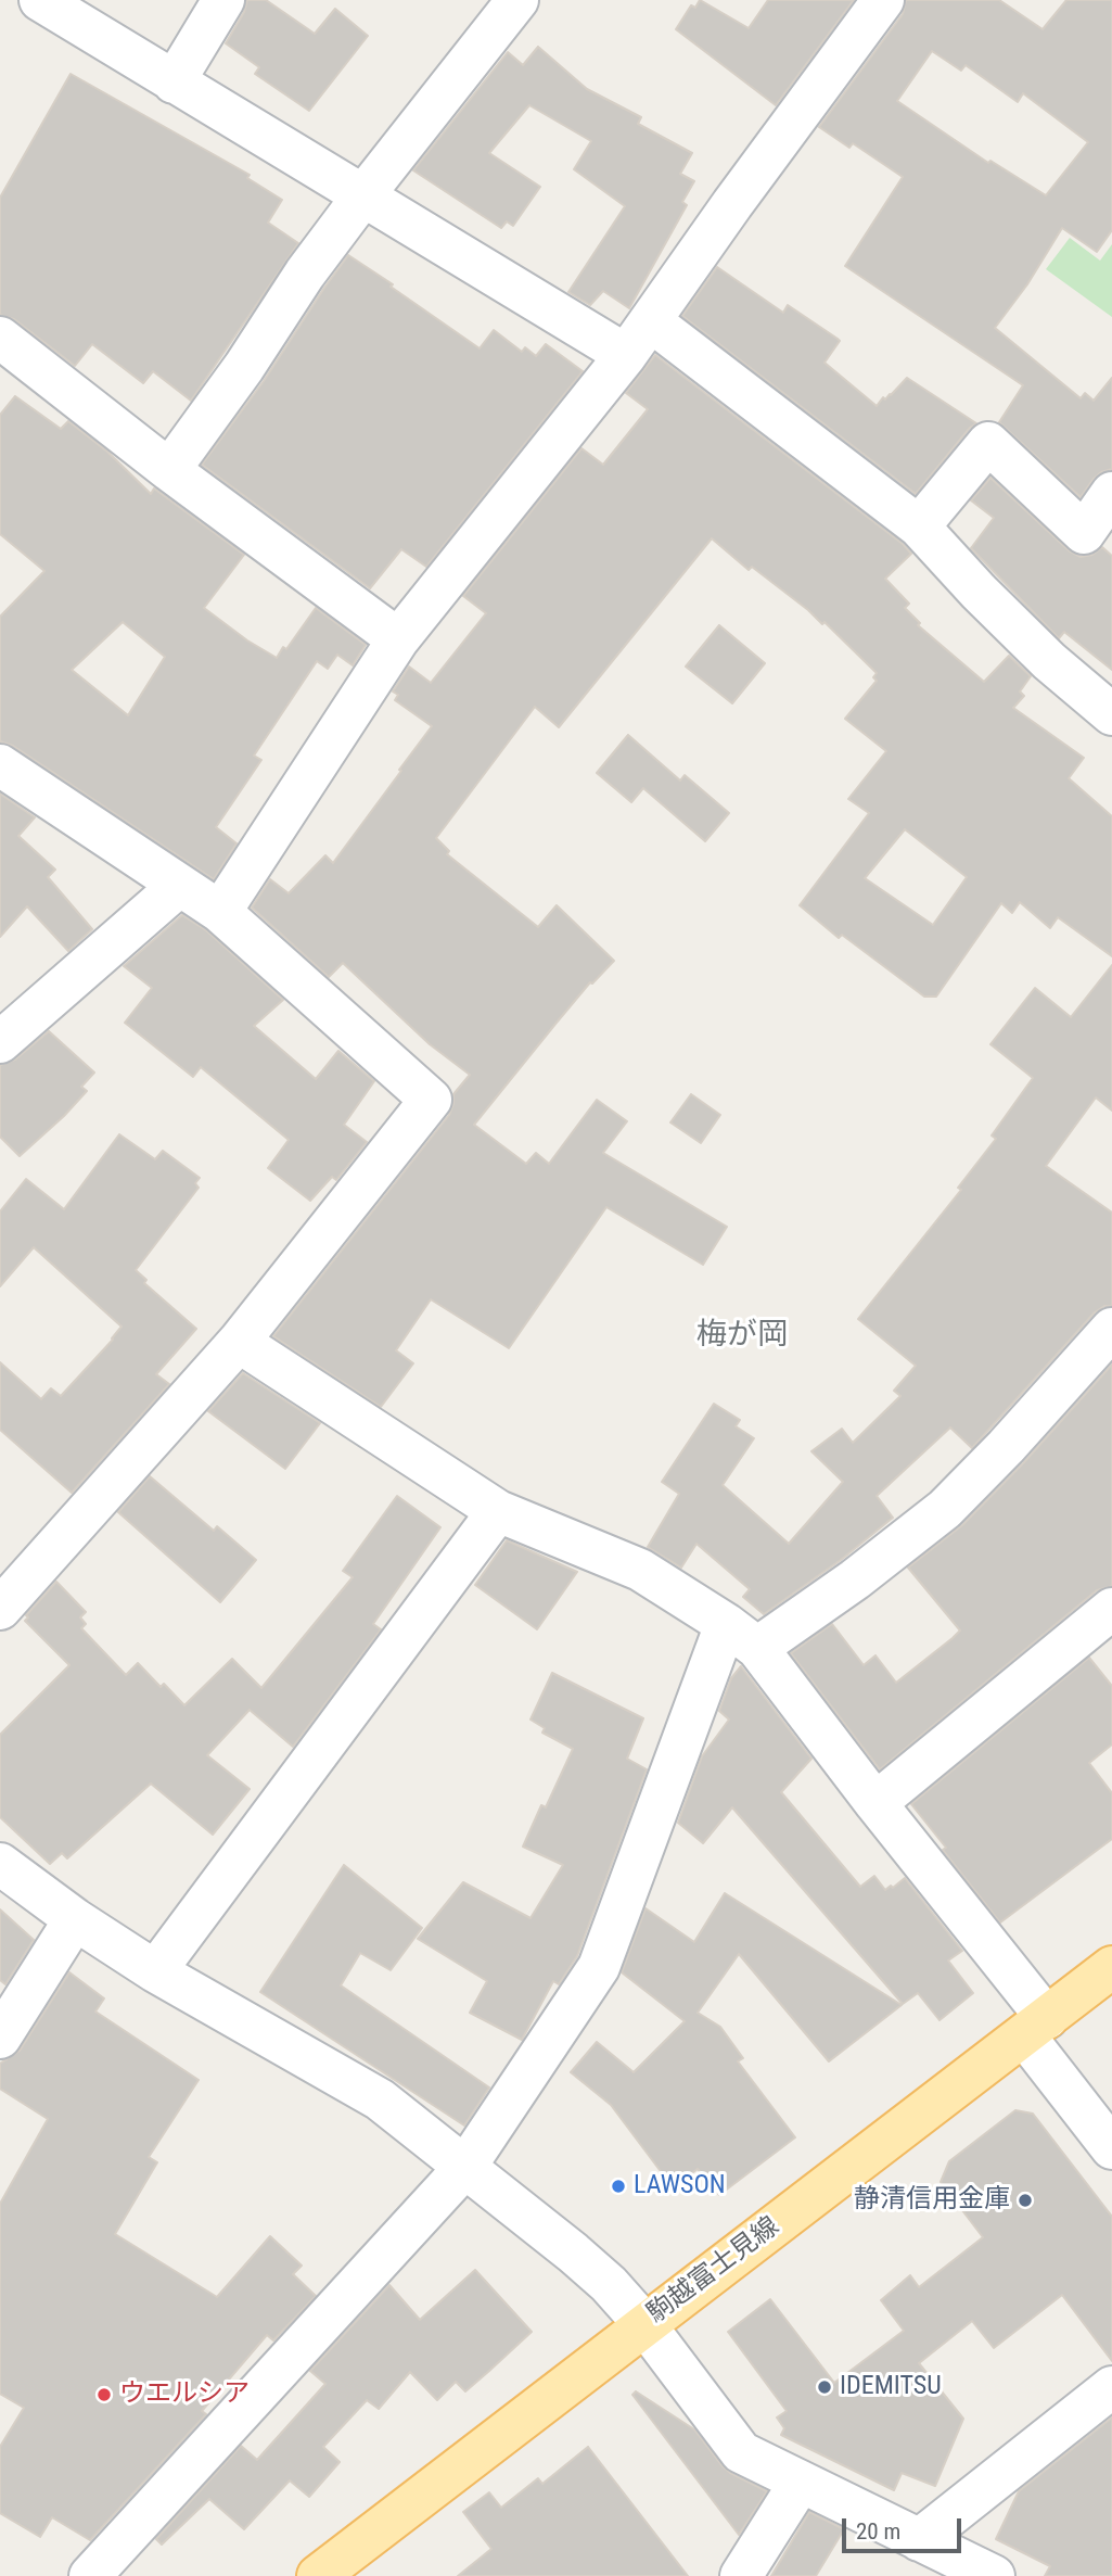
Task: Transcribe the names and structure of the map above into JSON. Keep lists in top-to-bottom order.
{
  "streets": {
    "main road": ["駒越富士見線"]
  },
  "districts": ["梅が岡"],
  "places": [
    "LAWSON",
    "静清信用金庫",
    "IDEMITSU",
    "ウエルシア"
  ],
  "scale_bar": "20 m"
}
